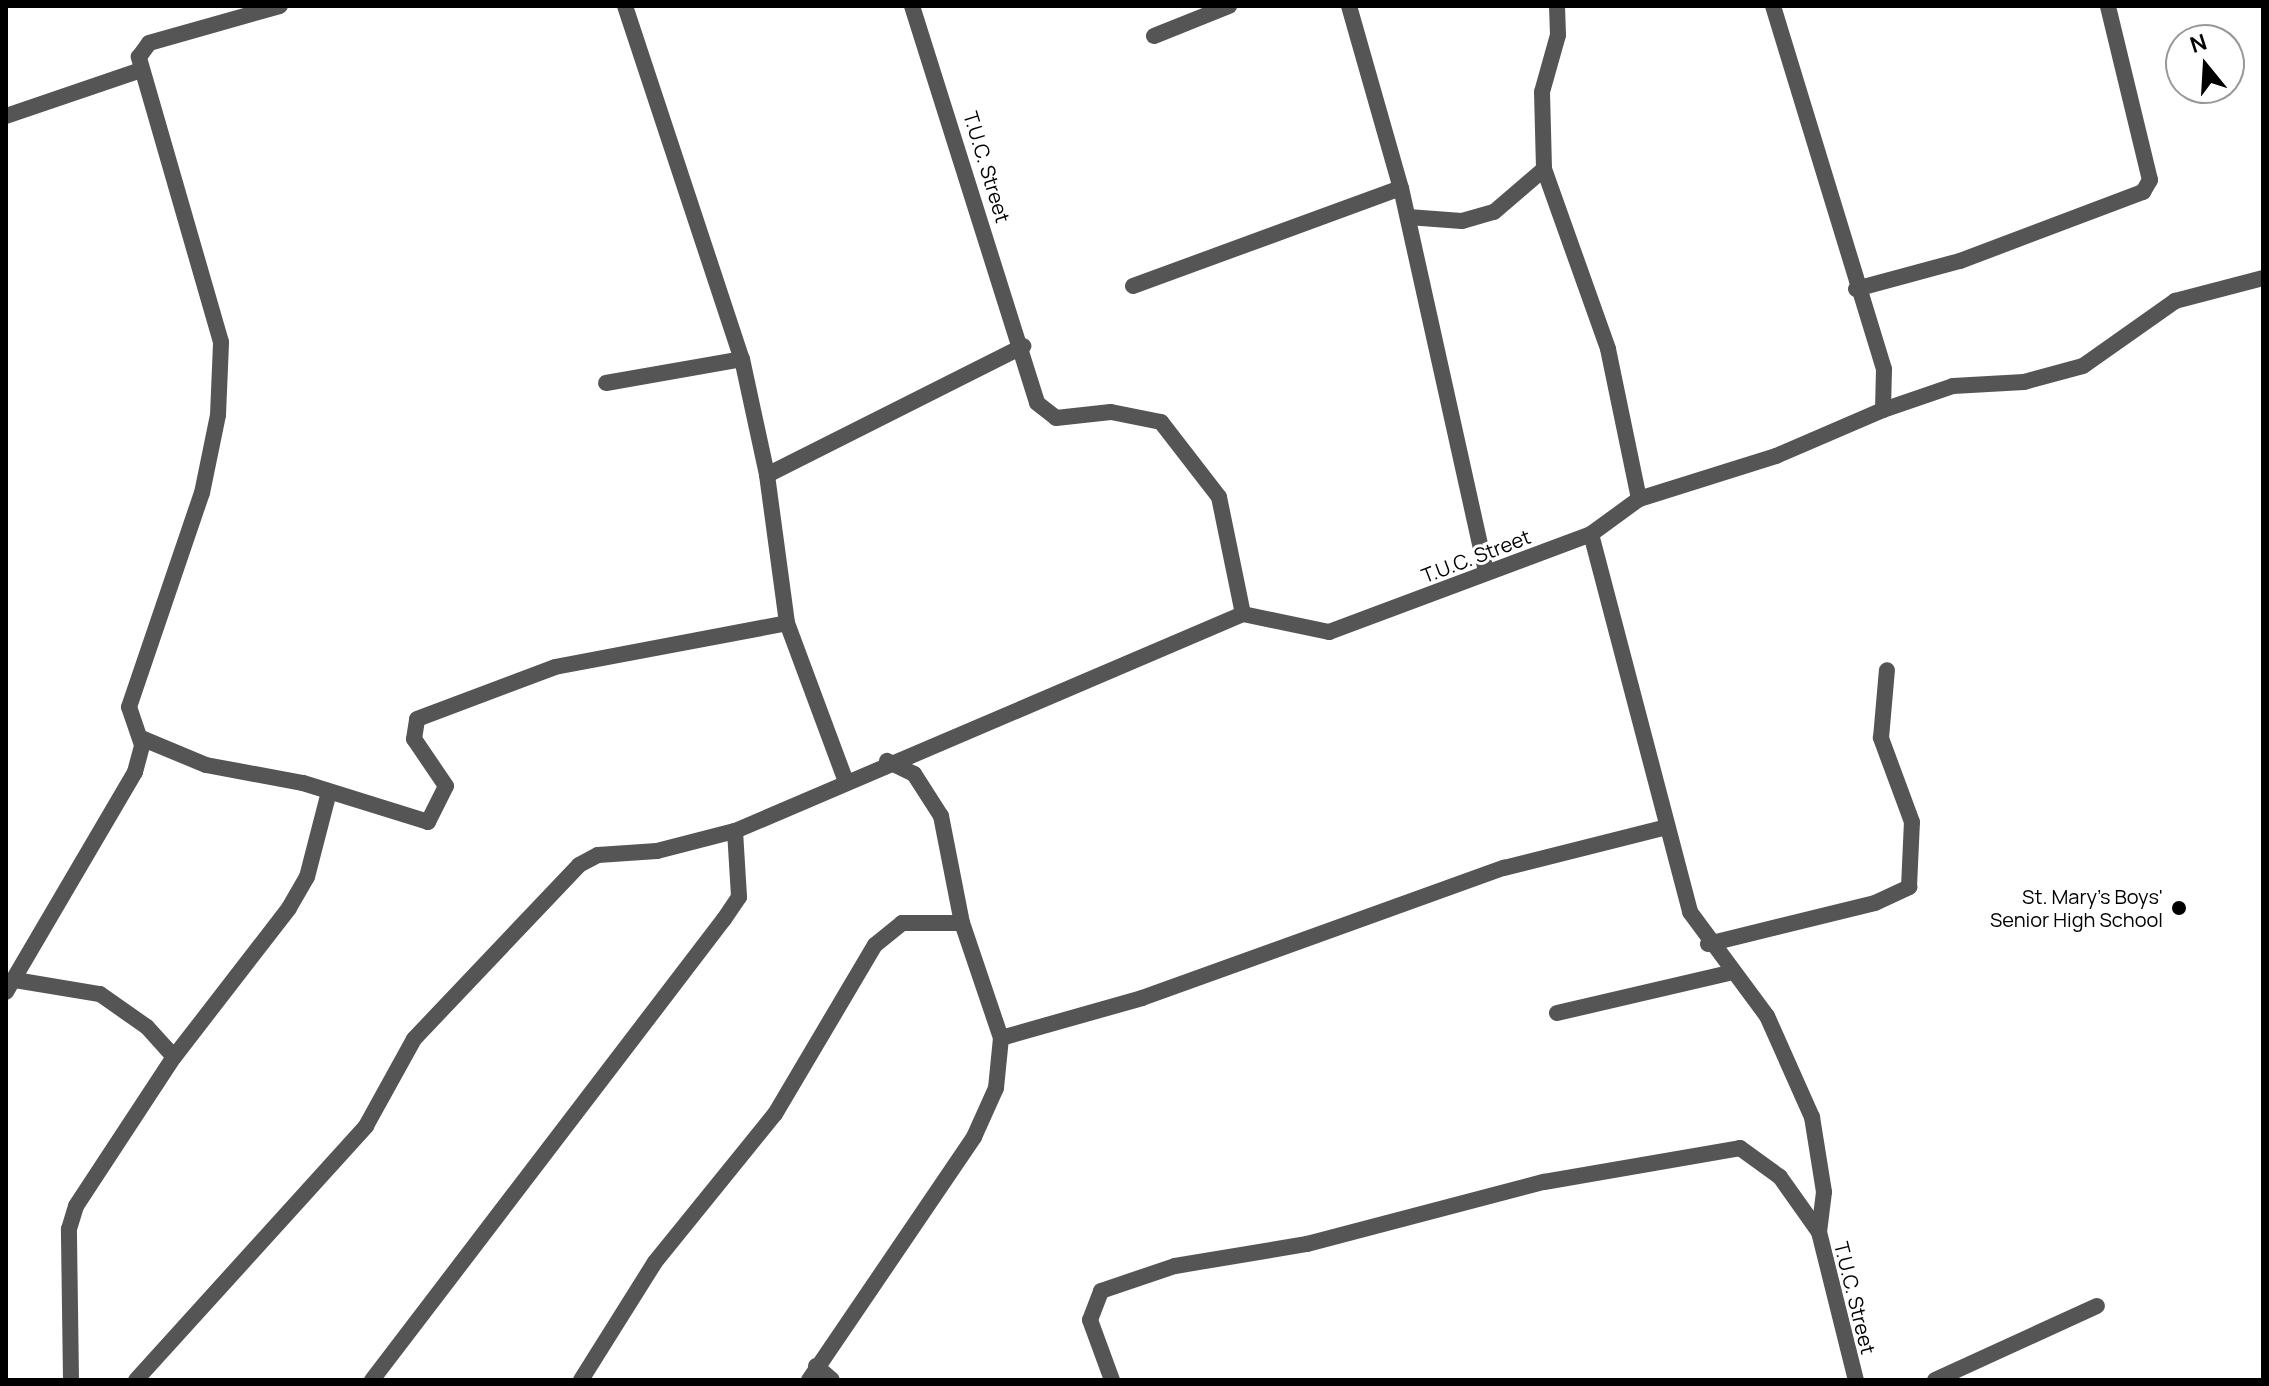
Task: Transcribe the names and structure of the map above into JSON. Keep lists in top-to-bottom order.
{
  "streets": {
    "street": ["T.U.C. Street"]
  },
  "places": ["St. Mary's Boys' Senior High School"],
  "north": "top"
}
